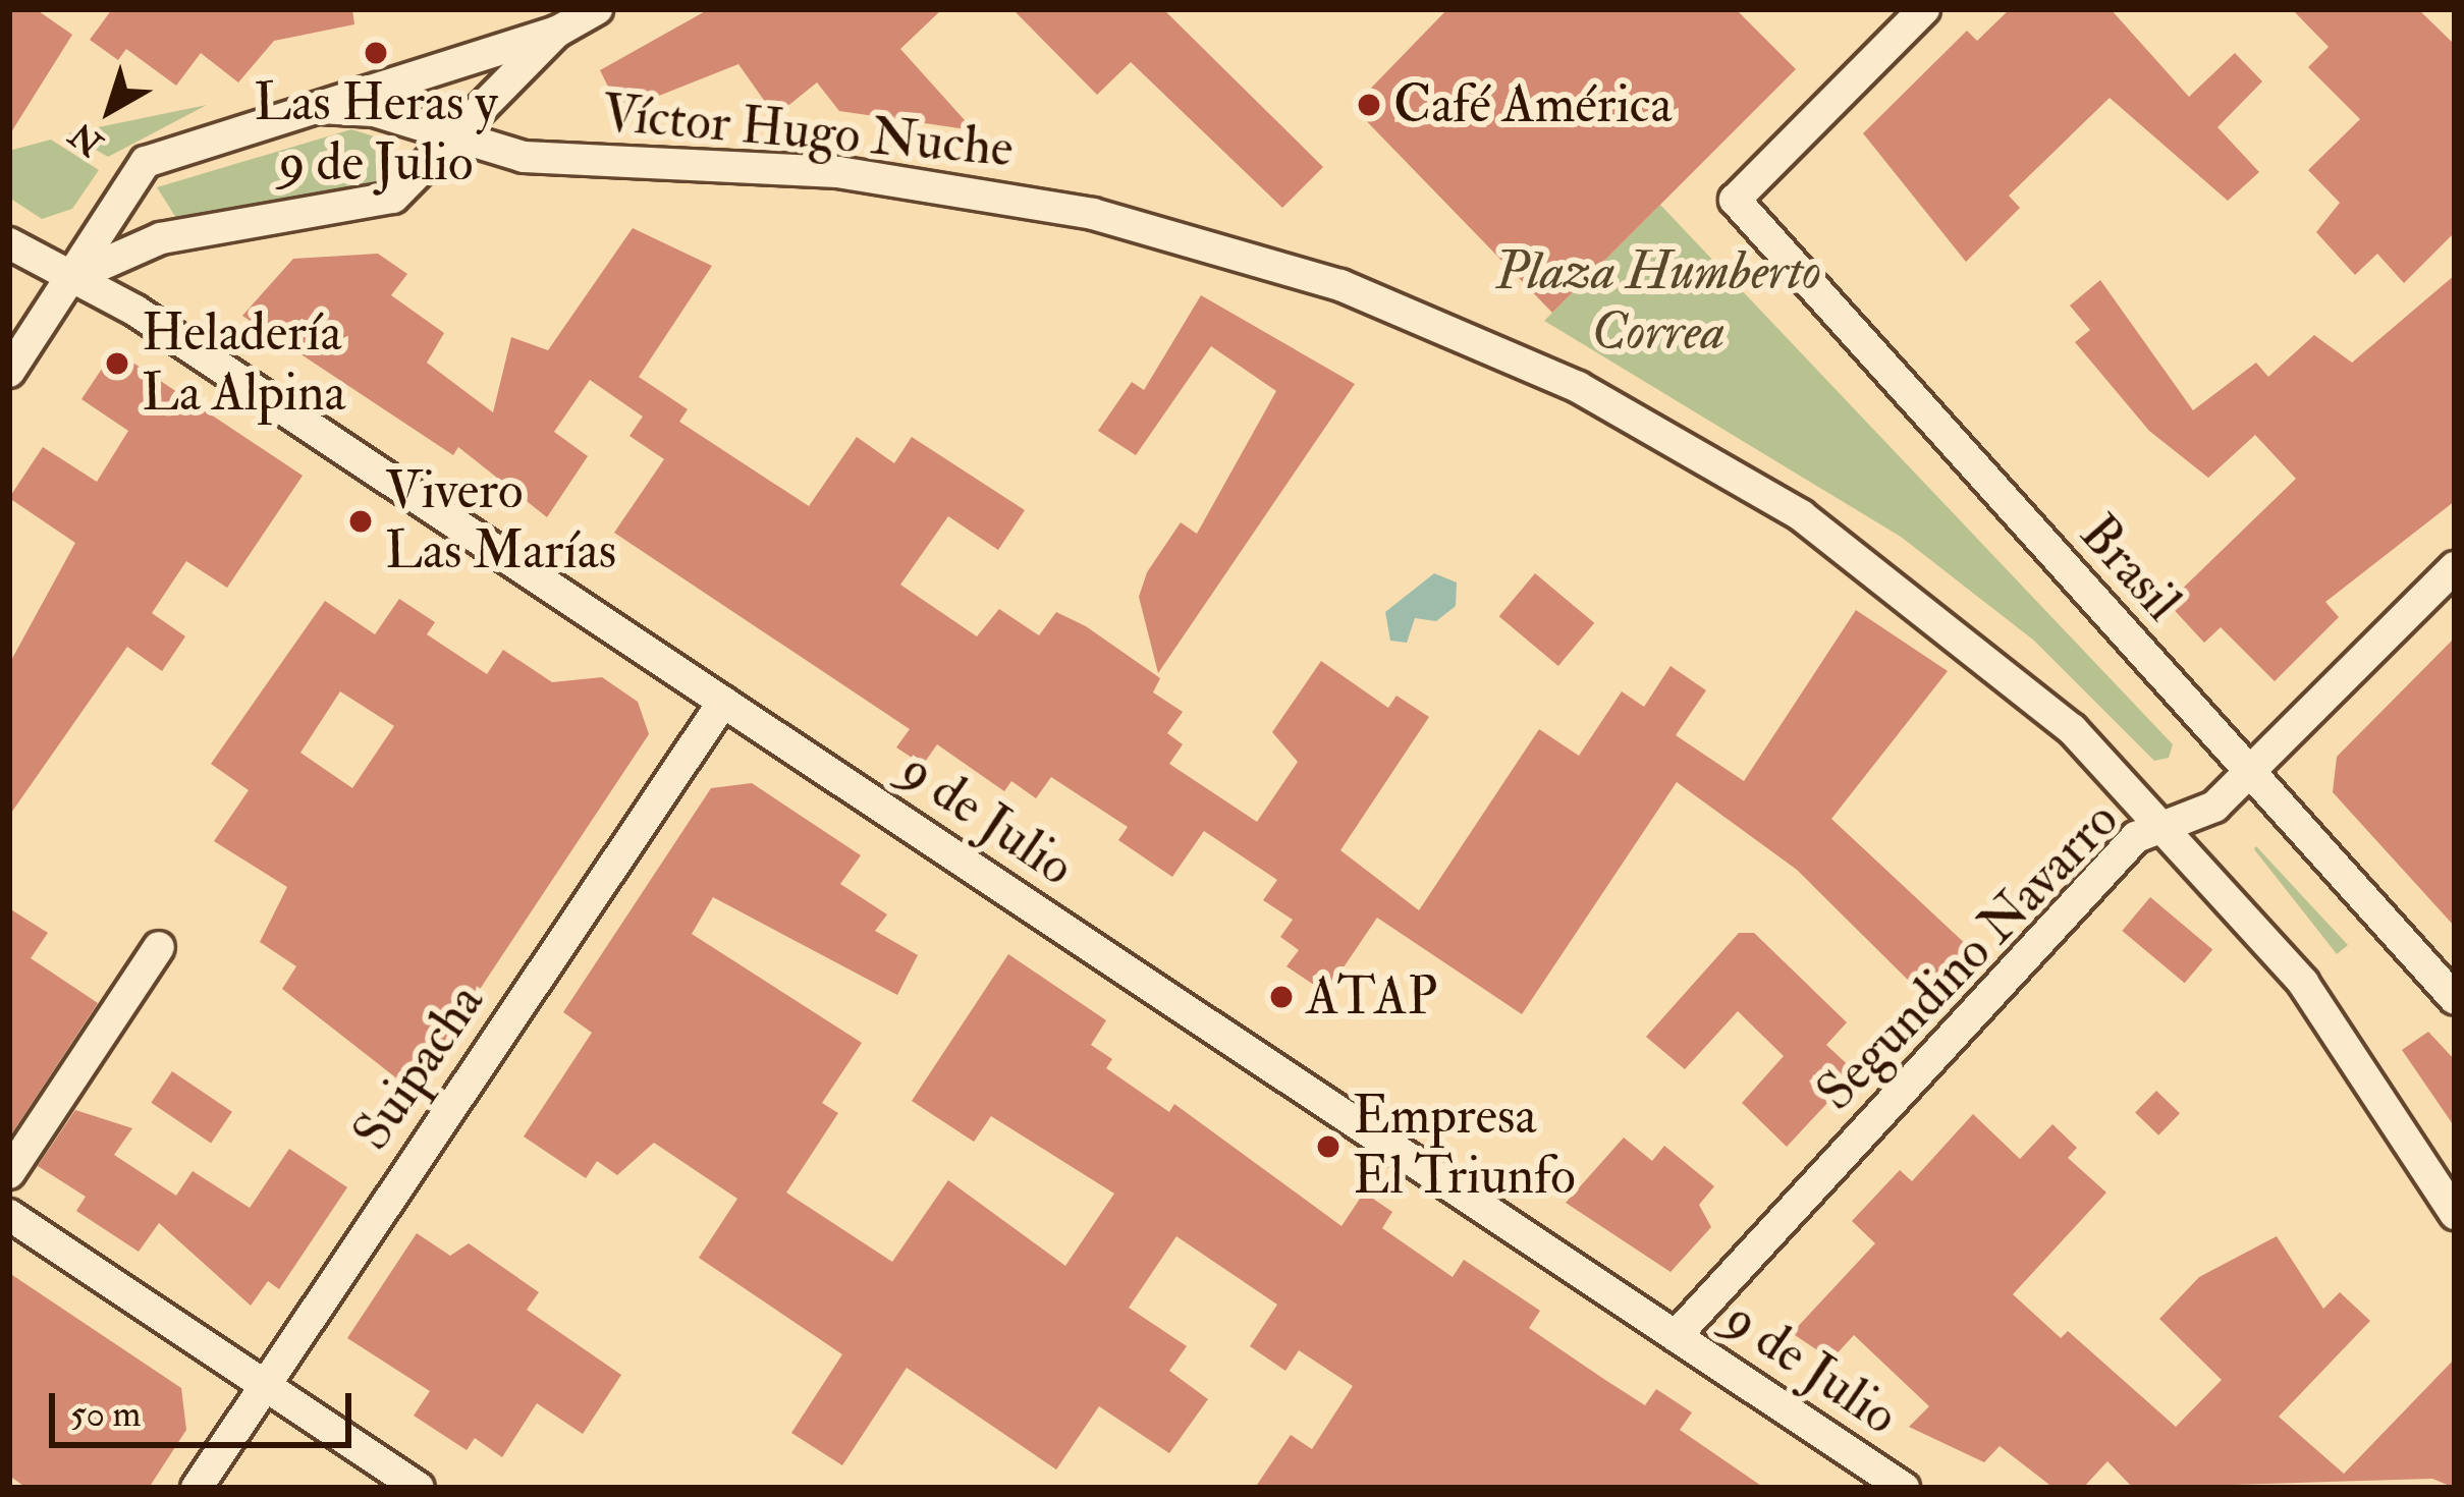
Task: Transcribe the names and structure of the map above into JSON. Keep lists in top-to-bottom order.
{
  "streets": {
    "street": [
      "Víctor Hugo Nuche",
      "Brasil",
      "9 de Julio",
      "Segundino Navarro",
      "Suipacha"
    ]
  },
  "crossings": [
    ["Víctor Hugo Nuche", "Segundino Navarro"],
    ["Brasil", "Segundino Navarro"],
    ["9 de Julio", "Segundino Navarro"],
    ["9 de Julio", "Suipacha"]
  ],
  "parks": ["Plaza Humberto Correa"],
  "places": [
    "Las Heras y 9 de Julio",
    "Café América",
    "Heladería La Alpina",
    "Vivero Las Marías",
    "ATAP",
    "Empresa El Triunfo"
  ],
  "scale_bar": "50 m",
  "north": "bottom left"
}
